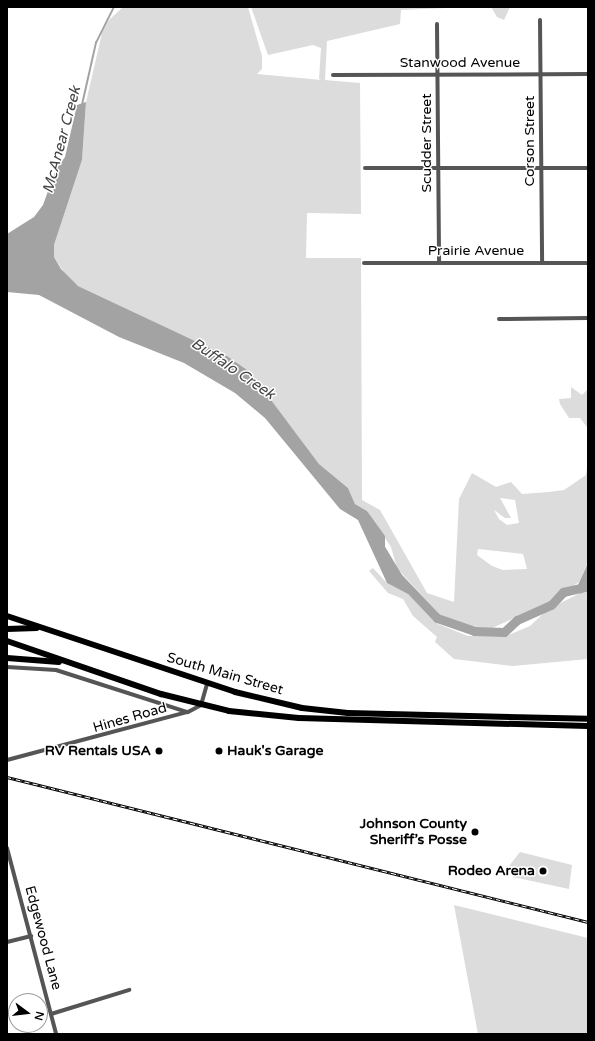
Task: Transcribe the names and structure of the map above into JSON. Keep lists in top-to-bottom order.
{
  "streets": {
    "main road": ["South Main Street"],
    "street": [
      "Stanwood Avenue",
      "Corson Street",
      "Scudder Street",
      "Prairie Avenue",
      "Hines Road",
      "Edgewood Lane"
    ]
  },
  "crossings": [
    ["Stanwood Avenue", "Corson Street"],
    ["Stanwood Avenue", "Scudder Street"],
    ["Corson Street", "Prairie Avenue"],
    ["Scudder Street", "Prairie Avenue"],
    ["South Main Street", "Hines Road"]
  ],
  "water": ["McAnear Creek", "Buffalo Creek"],
  "places": [
    "RV Rentals USA",
    "Hauk's Garage",
    "Johnson County Sheriff’s Posse",
    "Rodeo Arena"
  ],
  "north": "right"
}
